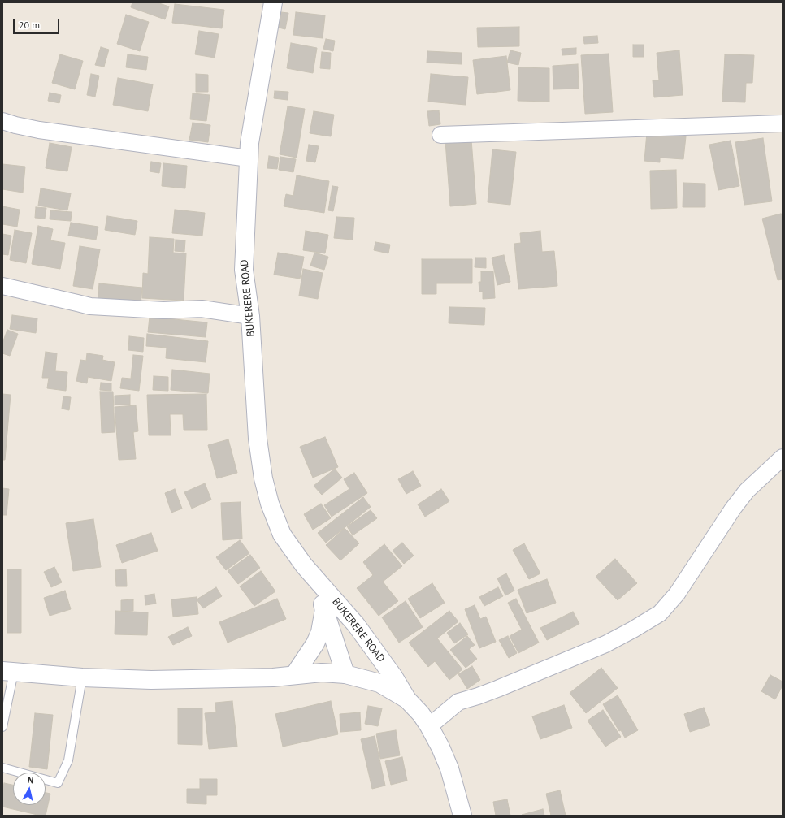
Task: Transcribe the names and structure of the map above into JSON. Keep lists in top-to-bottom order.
{
  "streets": {
    "street": ["BUKERERE ROAD"]
  },
  "scale_bar": "20 m",
  "north": "top"
}
